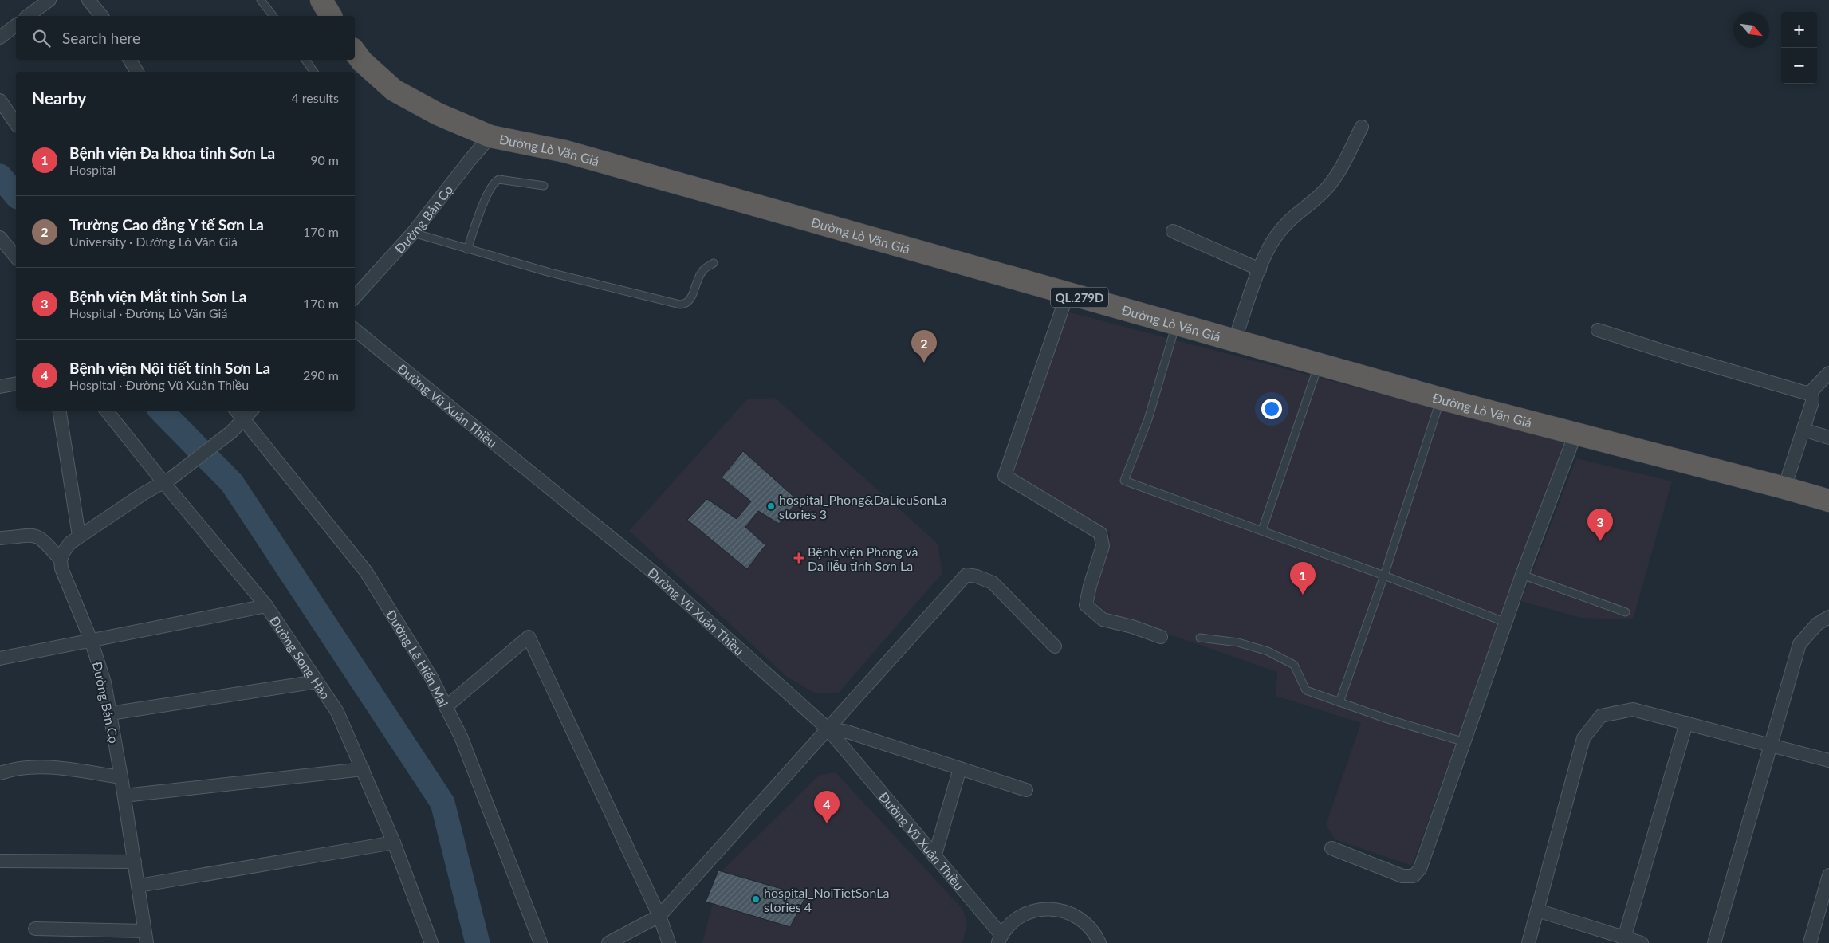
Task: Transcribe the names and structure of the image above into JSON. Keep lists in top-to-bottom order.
{
  "streets": {
    "highway": ["Đường Lò Văn Giá", "QL.279D"],
    "street": [
      "Đường Bản Cọ",
      "Đường Vũ Xuân Thiều",
      "Đường Song Hào",
      "Đường Lê Hiến Mai"
    ]
  },
  "crossings": [
    ["Đường Lò Văn Giá", "Đường Bản Cọ"]
  ],
  "places": {
    "other": ["hospital_Phong&DaLieuSonLa stories 3", "hospital_NoiTietSonLa stories 4"],
    "health": ["Bệnh viện Phong và Da liễu tỉnh Sơn La"]
  },
  "north": "bottom right",
  "page": {
    "map_buttons": ["+", "−"],
    "search": "Search here",
    "heading": ["Nearby", "4 results"],
    "list": [
      {
        "mark": "1",
        "name": "Bệnh viện Đa khoa tỉnh Sơn La",
        "note": "Hospital",
        "value": "90 m"
      },
      {
        "mark": "2",
        "name": "Trường Cao đẳng Y tế Sơn La",
        "note": "University · Đường Lò Văn Giá",
        "value": "170 m"
      },
      {
        "mark": "3",
        "name": "Bệnh viện Mắt tỉnh Sơn La",
        "note": "Hospital · Đường Lò Văn Giá",
        "value": "170 m"
      },
      {
        "mark": "4",
        "name": "Bệnh viện Nội tiết tỉnh Sơn La",
        "note": "Hospital · Đường Vũ Xuân Thiều",
        "value": "290 m"
      }
    ],
    "pins": [
      "2",
      "3",
      "1",
      "4"
    ]
  }
}
